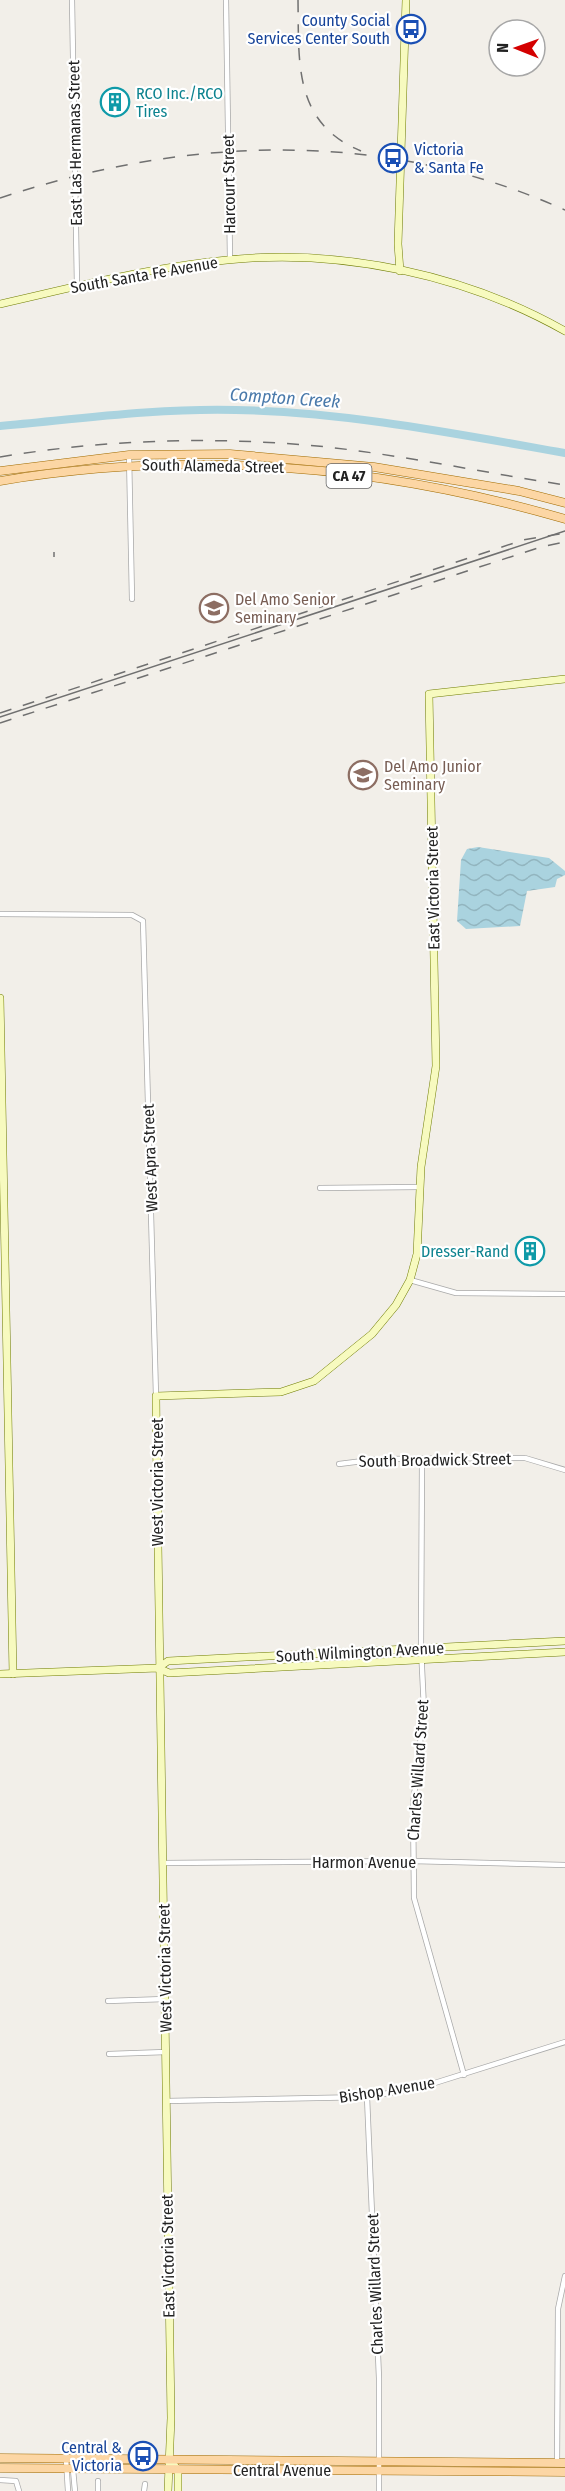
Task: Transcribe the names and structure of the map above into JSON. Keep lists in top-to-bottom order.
{
  "streets": {
    "main road": [
      "South Santa Fe Avenue",
      "South Alameda Street",
      "CA 47",
      "East Victoria Street",
      "West Victoria Street",
      "South Wilmington Avenue",
      "Central Avenue"
    ],
    "street": [
      "East Las Hermanas Street",
      "Harcourt Street",
      "West Apra Street",
      "South Broadwick Street",
      "Charles Willard Street",
      "Harmon Avenue",
      "Bishop Avenue"
    ]
  },
  "crossings": [
    ["East Las Hermanas Street", "South Santa Fe Avenue"],
    ["Harcourt Street", "South Santa Fe Avenue"],
    ["East Victoria Street", "West Victoria Street"],
    ["East Victoria Street", "Bishop Avenue"],
    ["East Victoria Street", "Central Avenue"],
    ["West Apra Street", "West Victoria Street"],
    ["South Broadwick Street", "Charles Willard Street"],
    ["West Victoria Street", "South Wilmington Avenue"],
    ["West Victoria Street", "Harmon Avenue"],
    ["South Wilmington Avenue", "Charles Willard Street"],
    ["Charles Willard Street", "Harmon Avenue"],
    ["Charles Willard Street", "Bishop Avenue"],
    ["Charles Willard Street", "Central Avenue"]
  ],
  "water": ["Compton Creek"],
  "places": {
    "bus stop": ["County Social Services Center South", "Victoria & Santa Fe", "Central & Victoria"],
    "building": ["RCO Inc./RCO Tires", "Dresser-Rand"],
    "school or university": ["Del Amo Senior Seminary", "Del Amo Junior Seminary"]
  },
  "north": "left"
}
